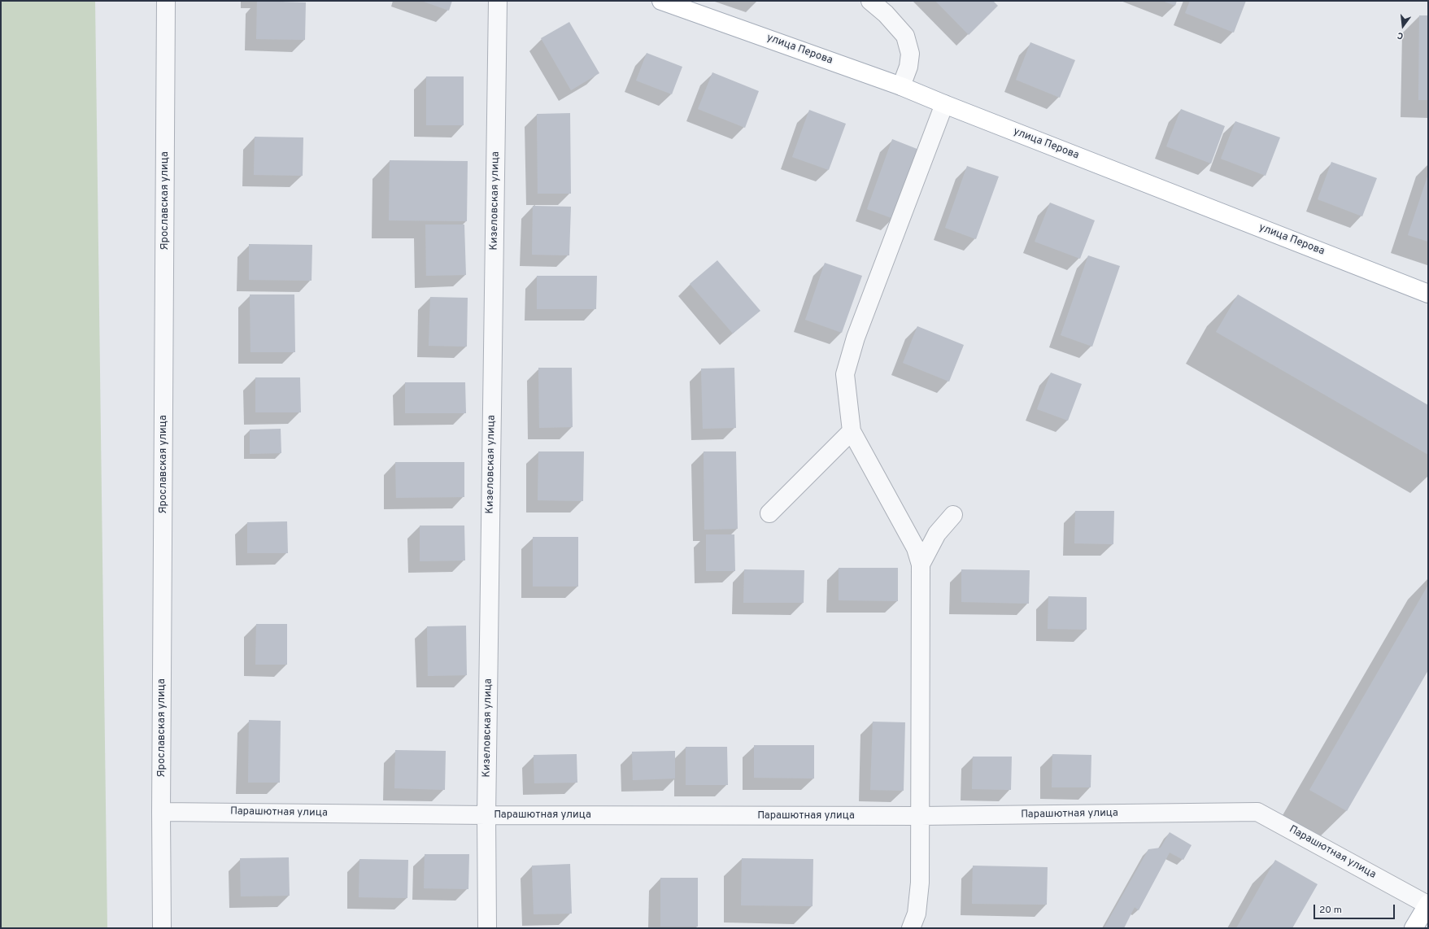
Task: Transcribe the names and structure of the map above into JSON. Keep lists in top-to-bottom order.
{
  "streets": {
    "main road": ["улица Перова"],
    "street": ["Ярославская улица", "Кизеловская улица", "Парашютная улица"]
  },
  "crossings": [
    ["Ярославская улица", "Парашютная улица"],
    ["Кизеловская улица", "Парашютная улица"]
  ],
  "scale_bar": "20 m",
  "north": "bottom"
}
